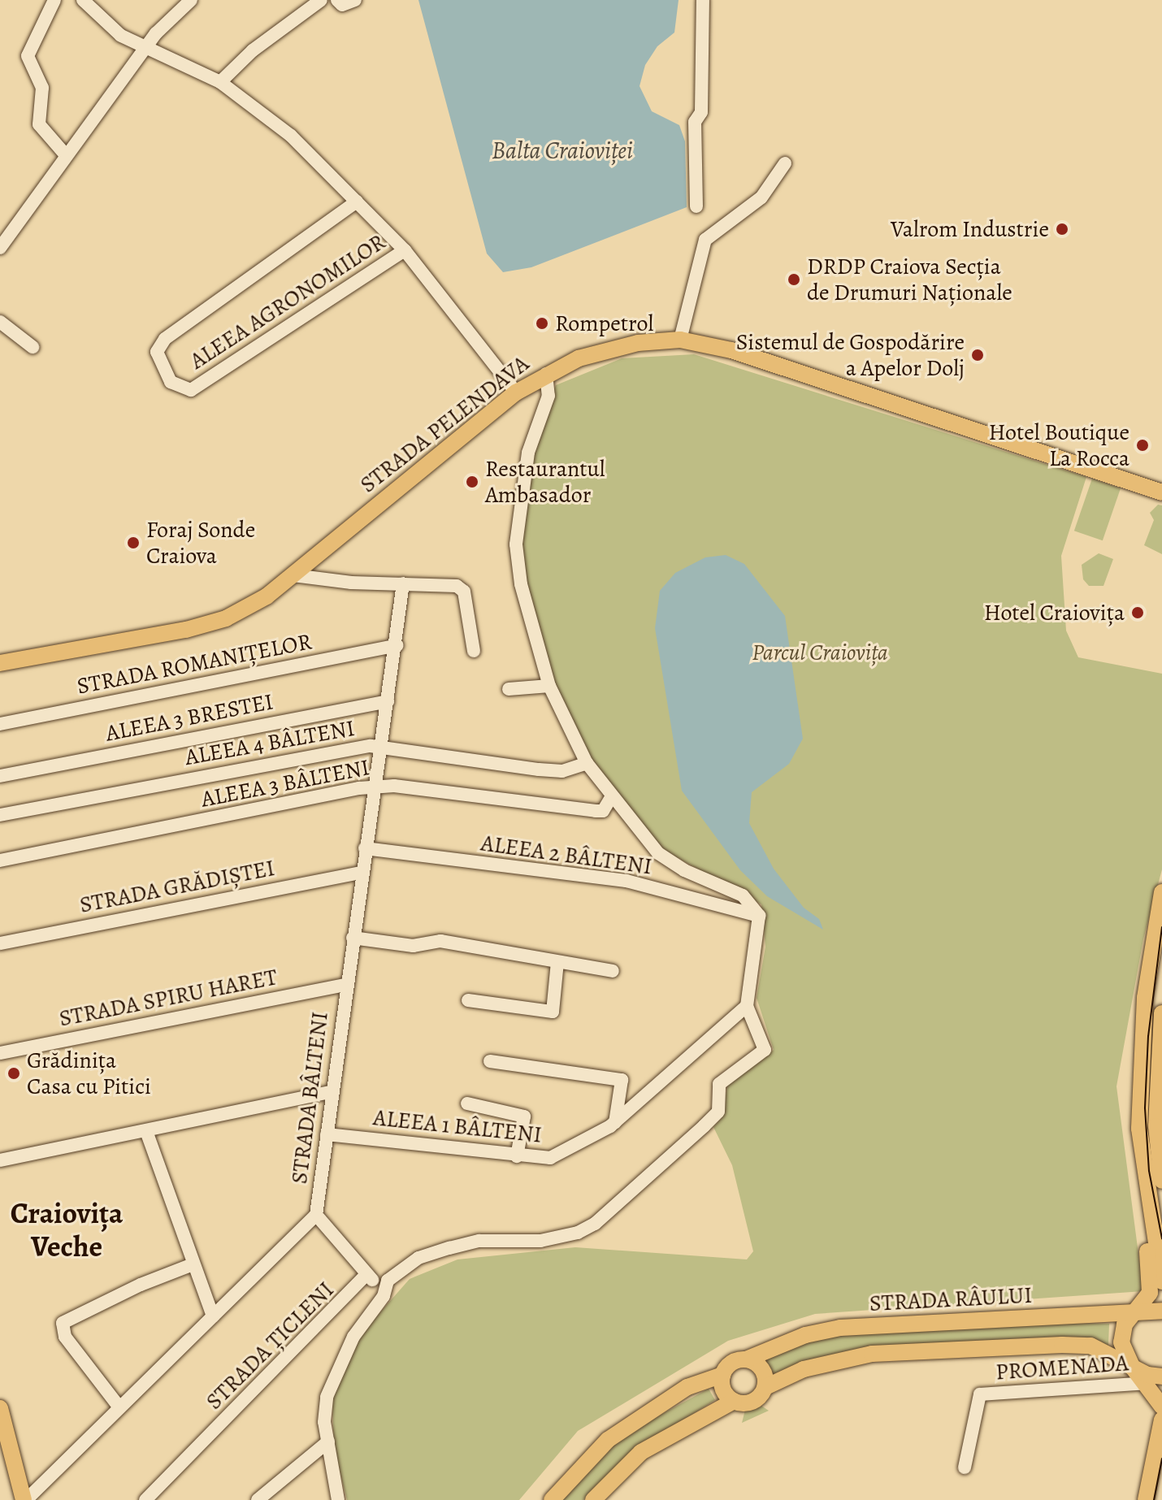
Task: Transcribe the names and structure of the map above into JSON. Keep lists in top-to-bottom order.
{
  "streets": {
    "main road": ["STRADA PELENDAVA", "STRADA RÂULUI"],
    "street": [
      "ALEEA AGRONOMILOR",
      "STRADA ROMANIȚELOR",
      "ALEEA 3 BRESTEI",
      "ALEEA 4 BÂLTENI",
      "ALEEA 3 BÂLTENI",
      "ALEEA 2 BÂLTENI",
      "STRADA GRĂDIȘTEI",
      "STRADA SPIRU HARET",
      "STRADA BÂLTENI",
      "ALEEA 1 BÂLTENI",
      "STRADA ȚICLENI",
      "PROMENADA"
    ]
  },
  "crossings": [
    ["STRADA ROMANIȚELOR", "STRADA BÂLTENI"],
    ["ALEEA 3 BRESTEI", "STRADA BÂLTENI"],
    ["ALEEA 4 BÂLTENI", "STRADA BÂLTENI"],
    ["ALEEA 3 BÂLTENI", "STRADA BÂLTENI"],
    ["ALEEA 2 BÂLTENI", "STRADA BÂLTENI"],
    ["STRADA GRĂDIȘTEI", "STRADA BÂLTENI"],
    ["STRADA SPIRU HARET", "STRADA BÂLTENI"],
    ["STRADA BÂLTENI", "ALEEA 1 BÂLTENI"],
    ["STRADA BÂLTENI", "STRADA ȚICLENI"]
  ],
  "districts": ["Craiovița Veche"],
  "water": ["Balta Craioviței"],
  "parks": ["Parcul Craiovița"],
  "places": [
    "Valrom Industrie",
    "DRDP Craiova Secția de Drumuri Naționale",
    "Rompetrol",
    "Sistemul de Gospodărire a Apelor Dolj",
    "Hotel Boutique La Rocca",
    "Restaurantul Ambasador",
    "Foraj Sonde Craiova",
    "Hotel Craiovița",
    "Grădinița Casa cu Pitici"
  ]
}
